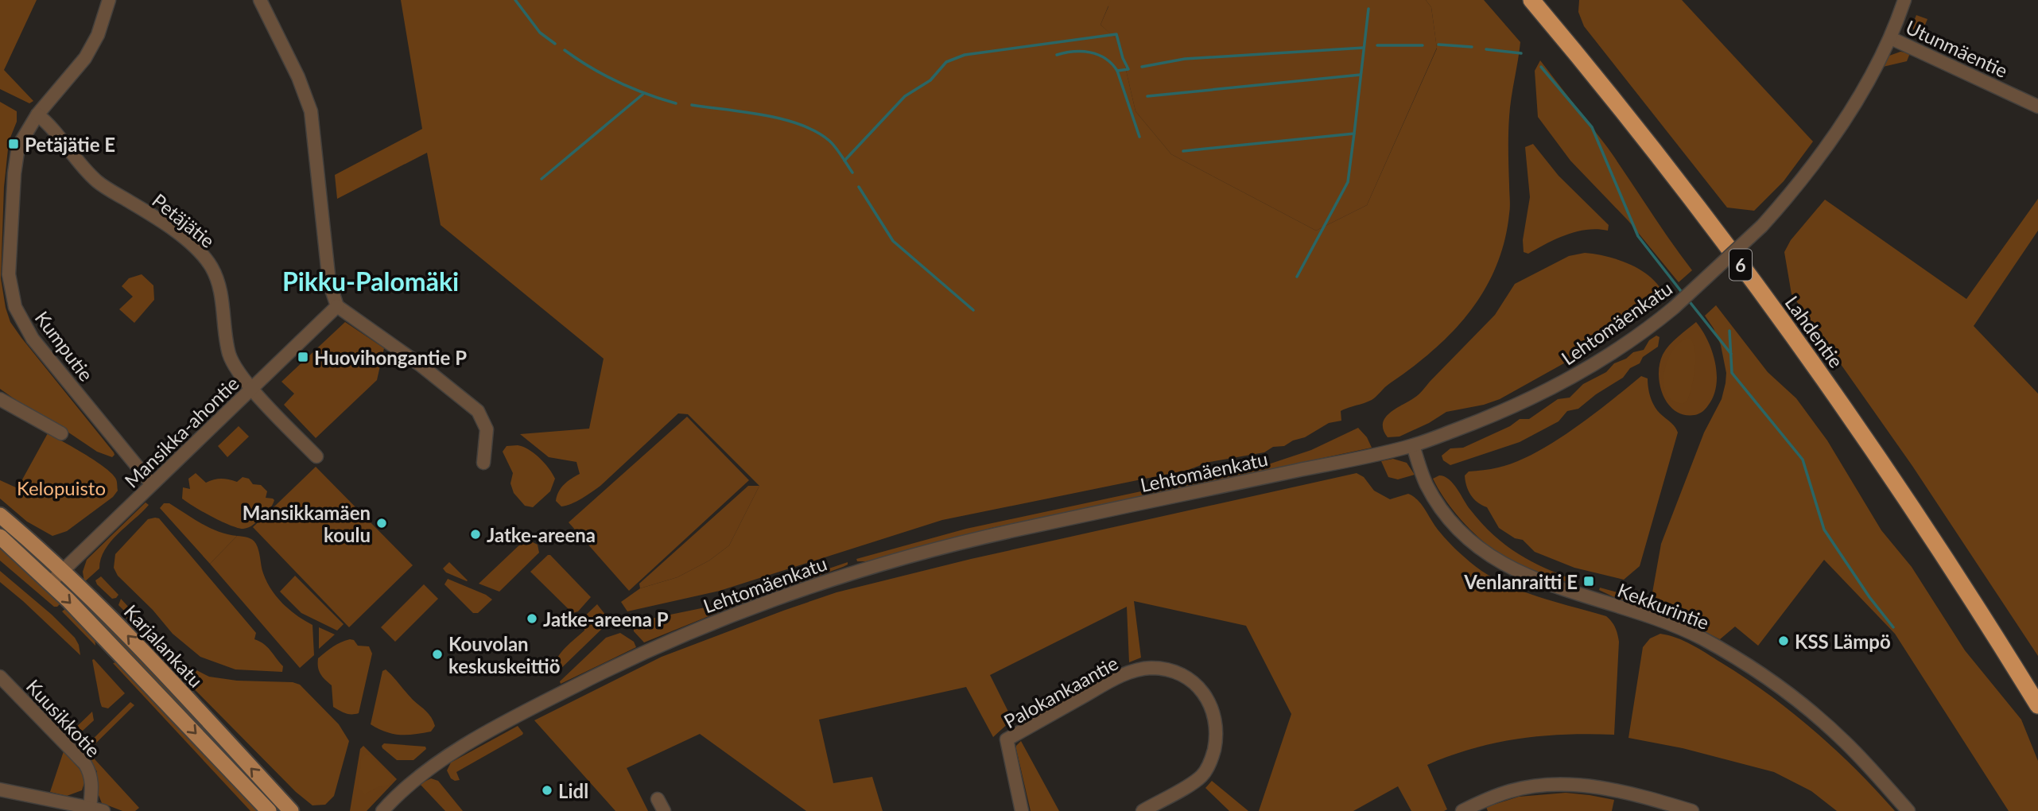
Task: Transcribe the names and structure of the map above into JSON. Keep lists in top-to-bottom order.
{
  "streets": {
    "highway": ["6", "Lahdentie"],
    "main road": ["Karjalankatu"],
    "street": [
      "Utunmäentie",
      "Petäjätie",
      "Lehtomäenkatu",
      "Kumputie",
      "Mansikka-ahontie",
      "Kekkurintie",
      "Palokankaantie",
      "Kuusikkotie"
    ]
  },
  "crossings": [
    ["Utunmäentie", "Lehtomäenkatu"],
    ["Petäjätie", "Kumputie"],
    ["Petäjätie", "Mansikka-ahontie"],
    ["Lehtomäenkatu", "Kekkurintie"],
    ["Kumputie", "Mansikka-ahontie"],
    ["Mansikka-ahontie", "Karjalankatu"]
  ],
  "districts": ["Pikku-Palomäki"],
  "parks": ["Kelopuisto"],
  "places": {
    "transit": ["Petäjätie E", "Huovihongantie P", "Venlanraitti E"],
    "other": [
      "Mansikkamäen koulu",
      "Jatke-areena",
      "Jatke-areena P",
      "KSS Lämpö",
      "Kouvolan keskuskeittiö",
      "Lidl"
    ]
  }
}
